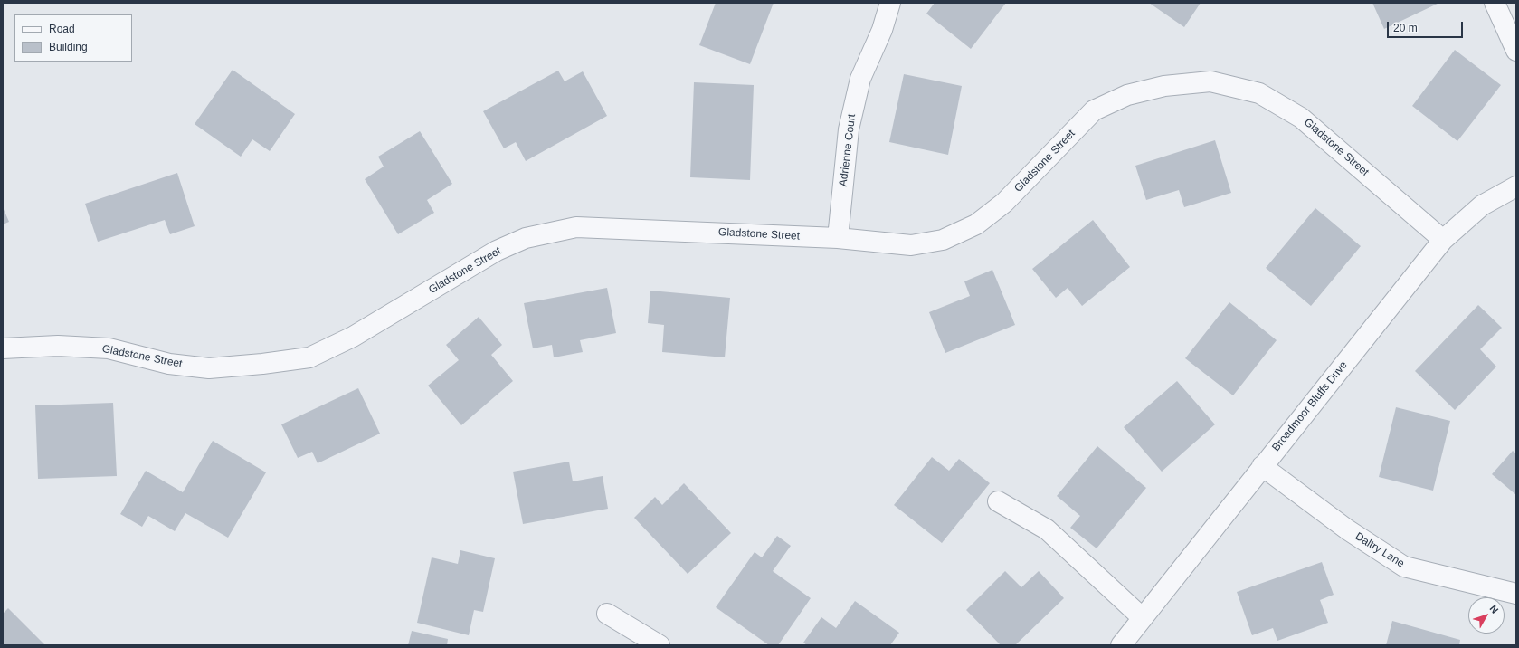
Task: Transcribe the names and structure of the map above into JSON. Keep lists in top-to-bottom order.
{
  "streets": {
    "street": [
      "Gladstone Street",
      "Adrienne Court",
      "Broadmoor Bluffs Drive",
      "Daltry Lane"
    ]
  },
  "crossings": [
    ["Gladstone Street", "Adrienne Court"],
    ["Gladstone Street", "Broadmoor Bluffs Drive"],
    ["Broadmoor Bluffs Drive", "Daltry Lane"]
  ],
  "legend": ["Road", "Building"],
  "scale_bar": "20 m",
  "north": "top right"
}
